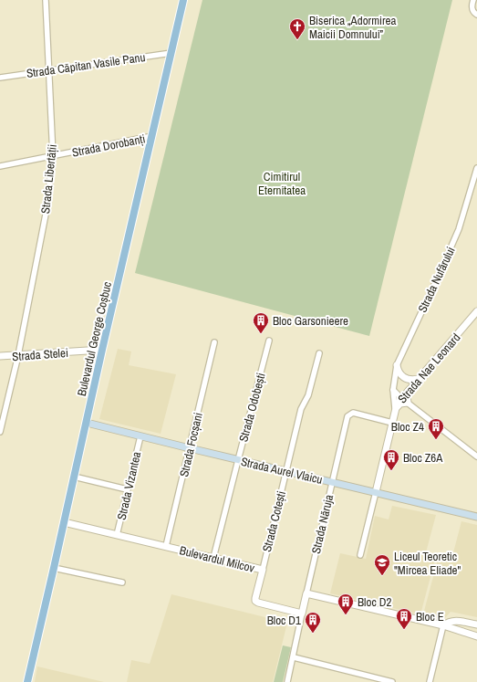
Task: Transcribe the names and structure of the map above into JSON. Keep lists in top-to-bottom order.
{
  "streets": {
    "main road": ["Bulevardul George Coșbuc", "Strada Aurel Vlaicu"],
    "street": [
      "Strada Căpitan Vasile Panu",
      "Strada Dorobanți",
      "Strada Libertății",
      "Strada Nufărului",
      "Strada Stelei",
      "Strada Nae Leonard",
      "Strada Odobești",
      "Strada Focșani",
      "Strada Vizantea",
      "Strada Cotești",
      "Strada Năruja",
      "Bulevardul Milcov"
    ]
  },
  "crossings": [
    ["Strada Căpitan Vasile Panu", "Strada Libertății"],
    ["Strada Căpitan Vasile Panu", "Bulevardul George Coșbuc"],
    ["Strada Dorobanți", "Strada Libertății"],
    ["Strada Dorobanți", "Bulevardul George Coșbuc"],
    ["Strada Libertății", "Strada Stelei"],
    ["Strada Nufărului", "Strada Nae Leonard"],
    ["Bulevardul George Coșbuc", "Strada Stelei"],
    ["Bulevardul George Coșbuc", "Strada Aurel Vlaicu"],
    ["Bulevardul George Coșbuc", "Bulevardul Milcov"],
    ["Strada Nae Leonard", "Strada Aurel Vlaicu"],
    ["Strada Nae Leonard", "Strada Năruja"],
    ["Strada Odobești", "Strada Aurel Vlaicu"],
    ["Strada Odobești", "Bulevardul Milcov"],
    ["Strada Focșani", "Strada Aurel Vlaicu"],
    ["Strada Focșani", "Bulevardul Milcov"],
    ["Strada Aurel Vlaicu", "Strada Vizantea"],
    ["Strada Aurel Vlaicu", "Strada Cotești"],
    ["Strada Aurel Vlaicu", "Strada Năruja"],
    ["Strada Vizantea", "Bulevardul Milcov"],
    ["Strada Cotești", "Bulevardul Milcov"]
  ],
  "parks": ["Cimitirul Eternitatea"],
  "places": {
    "church": ["Biserica „Adormirea Maicii Domnului”"],
    "building": [
      "Bloc Garsonieere",
      "Bloc Z4",
      "Bloc Z6A",
      "Bloc D2",
      "Bloc E",
      "Bloc D1"
    ],
    "school or university": ["Liceul Teoretic \"Mircea Eliade\""]
  }
}
